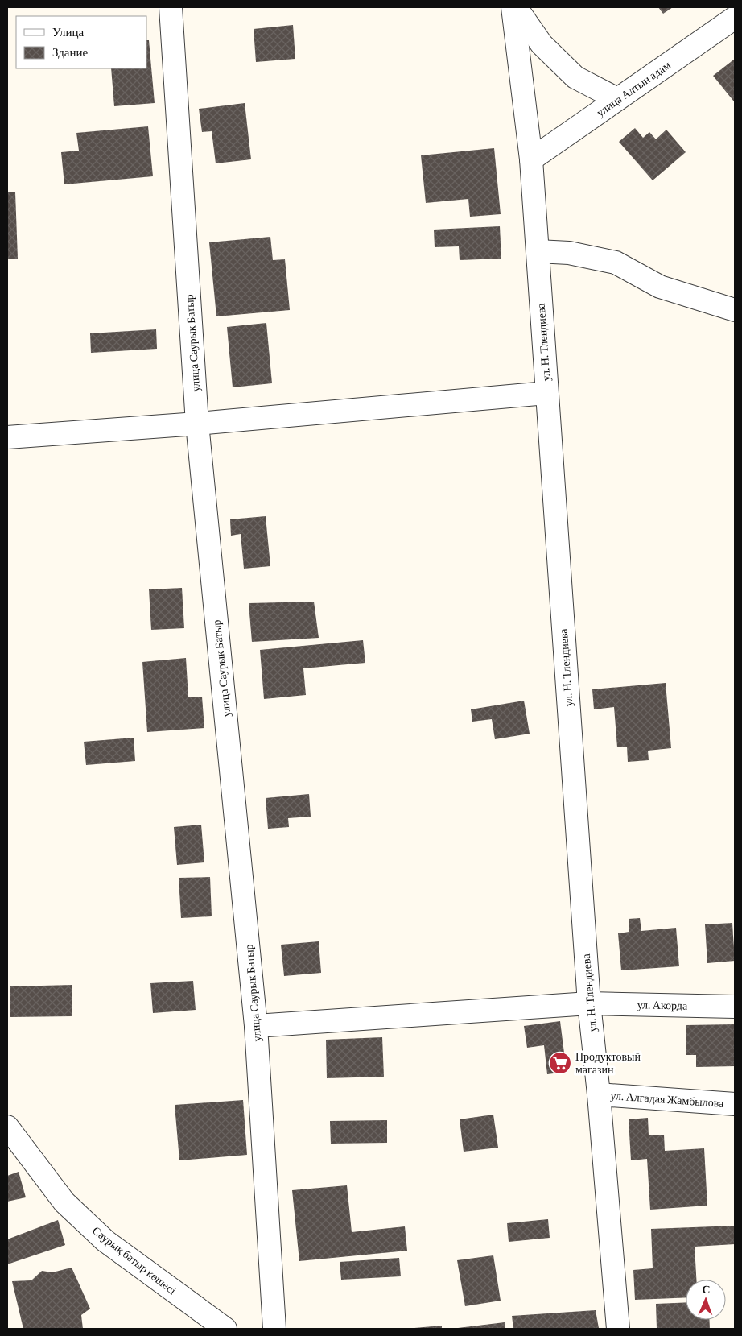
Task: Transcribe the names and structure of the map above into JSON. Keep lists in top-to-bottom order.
{
  "streets": {
    "street": [
      "улица Алтын адам",
      "ул. Н. Тлендиева",
      "улица Саурык Батыр",
      "ул. Акорда",
      "ул. Алгадая Жамбылова",
      "Саурық батыр көшесі"
    ]
  },
  "crossings": [
    ["улица Алтын адам", "ул. Н. Тлендиева"],
    ["ул. Н. Тлендиева", "ул. Акорда"],
    ["ул. Н. Тлендиева", "ул. Алгадая Жамбылова"],
    ["улица Саурык Батыр", "ул. Акорда"]
  ],
  "places": {
    "supermarket": ["Продуктовый магазин"]
  },
  "legend": ["Улица", "Здание"],
  "north": "top"
}
